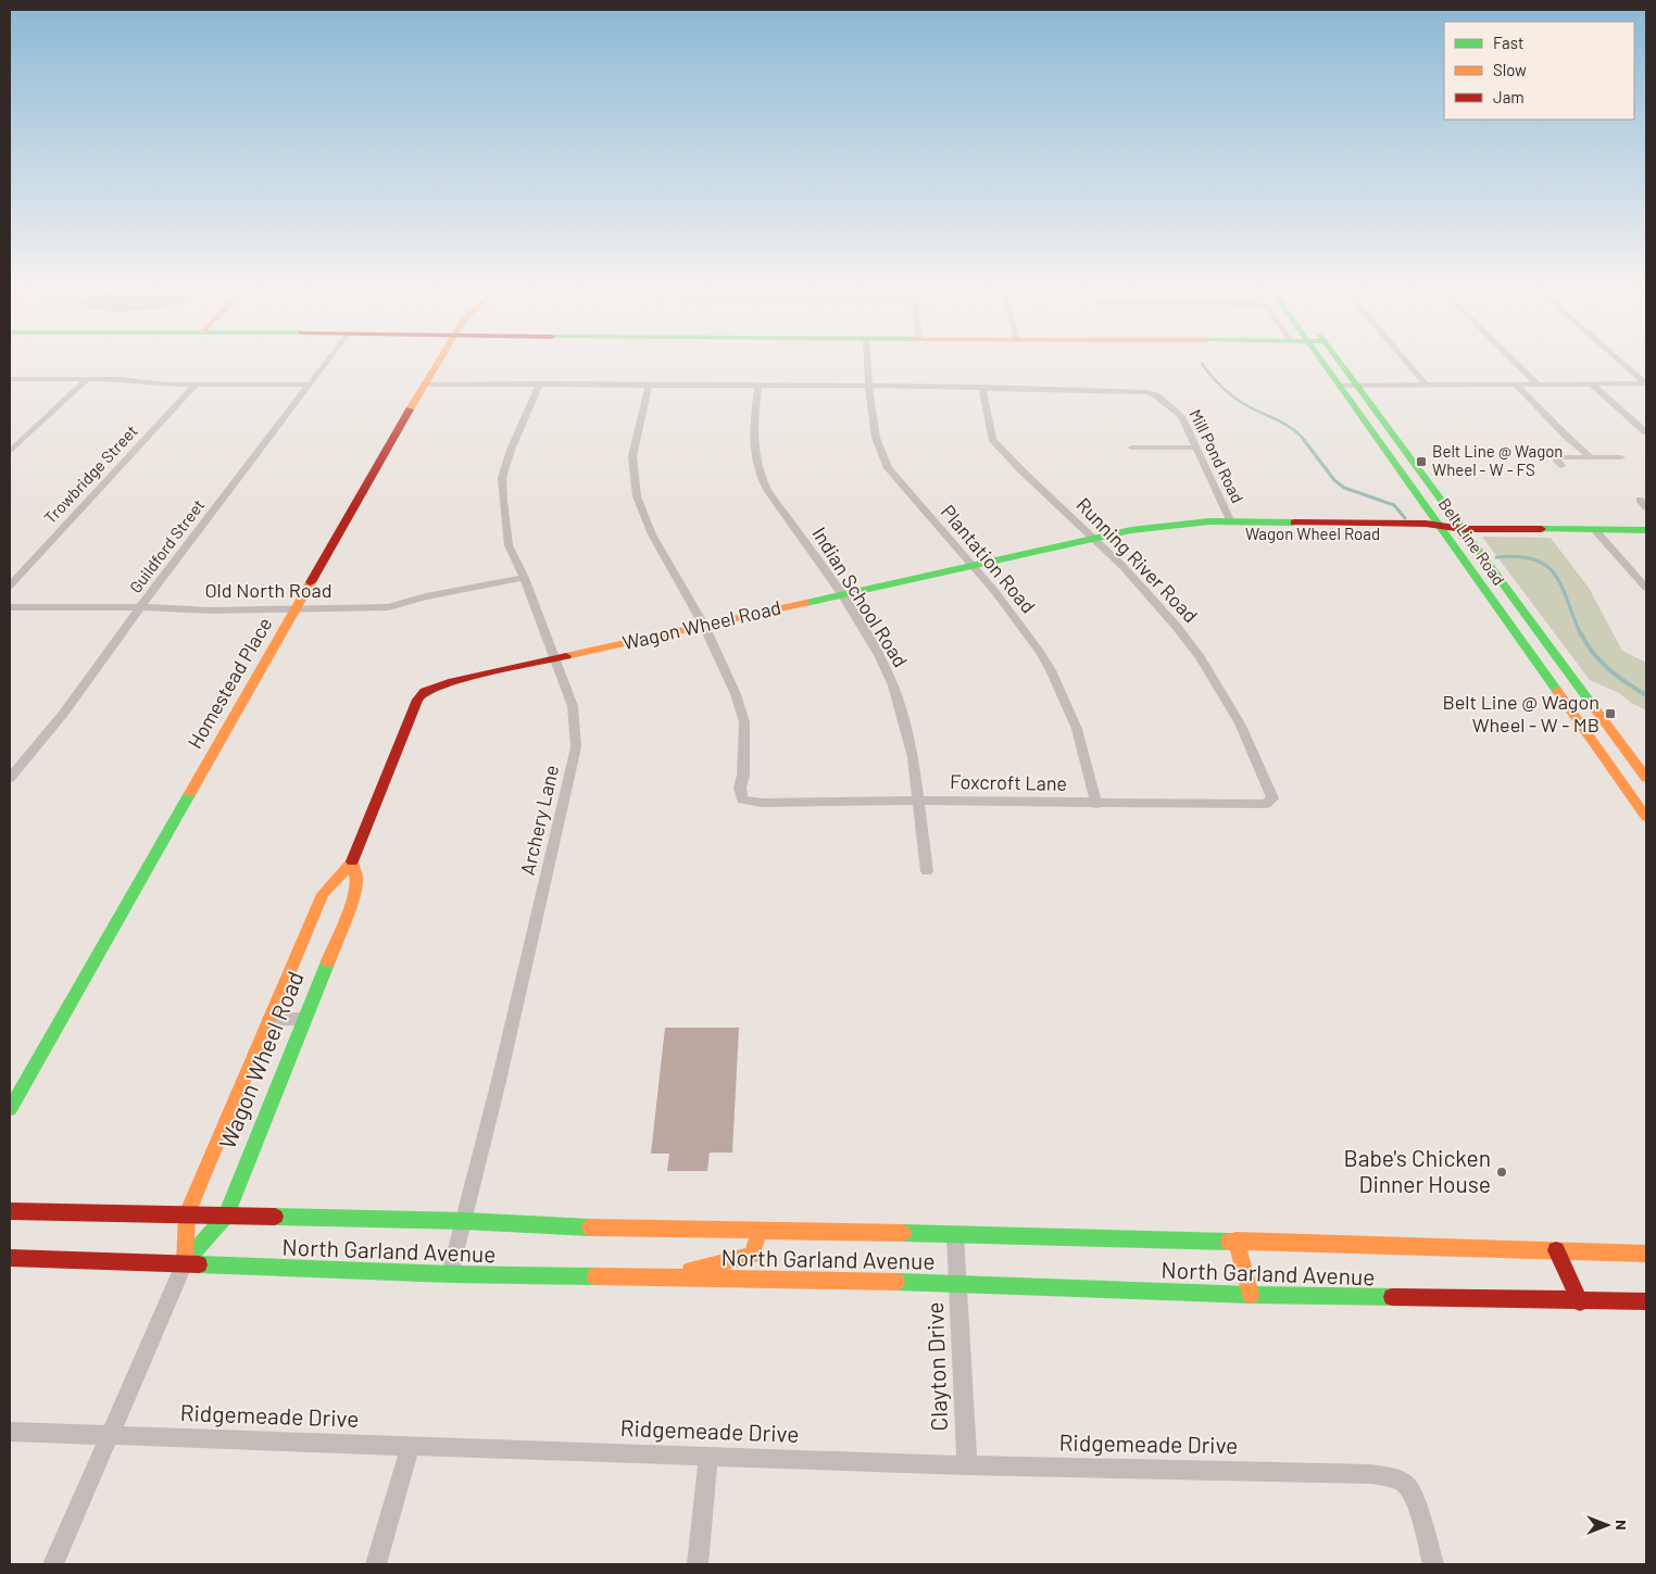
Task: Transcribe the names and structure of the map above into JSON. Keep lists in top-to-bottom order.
{
  "streets": {
    "street": [
      "Mill Pond Road",
      "Trowbridge Street",
      "Wagon Wheel Road",
      "Belt Line Road",
      "Guildford Street",
      "Plantation Road",
      "Running River Road",
      "Old North Road",
      "Indian School Road",
      "Homestead Place",
      "Foxcroft Lane",
      "Archery Lane",
      "North Garland Avenue",
      "Clayton Drive",
      "Ridgemeade Drive"
    ]
  },
  "crossings": [
    ["Mill Pond Road", "Wagon Wheel Road"],
    ["Mill Pond Road", "Plantation Road"],
    ["Mill Pond Road", "Running River Road"],
    ["Mill Pond Road", "Indian School Road"],
    ["Mill Pond Road", "Homestead Place"],
    ["Mill Pond Road", "Archery Lane"],
    ["Wagon Wheel Road", "Belt Line Road"],
    ["Wagon Wheel Road", "Plantation Road"],
    ["Wagon Wheel Road", "Running River Road"],
    ["Wagon Wheel Road", "Indian School Road"],
    ["Wagon Wheel Road", "Foxcroft Lane"],
    ["Wagon Wheel Road", "Archery Lane"],
    ["Wagon Wheel Road", "North Garland Avenue"],
    ["Wagon Wheel Road", "Ridgemeade Drive"],
    ["Guildford Street", "Old North Road"],
    ["Plantation Road", "Foxcroft Lane"],
    ["Running River Road", "Foxcroft Lane"],
    ["Old North Road", "Homestead Place"],
    ["Old North Road", "Archery Lane"],
    ["Indian School Road", "Foxcroft Lane"],
    ["Archery Lane", "North Garland Avenue"],
    ["North Garland Avenue", "Clayton Drive"],
    ["Clayton Drive", "Ridgemeade Drive"]
  ],
  "places": {
    "transit": ["Belt Line @ Wagon Wheel - W - FS", "Belt Line @ Wagon Wheel - W - MB"],
    "other": ["Babe's Chicken Dinner House"]
  },
  "legend": ["Fast", "Slow", "Jam"],
  "north": "right"
}
